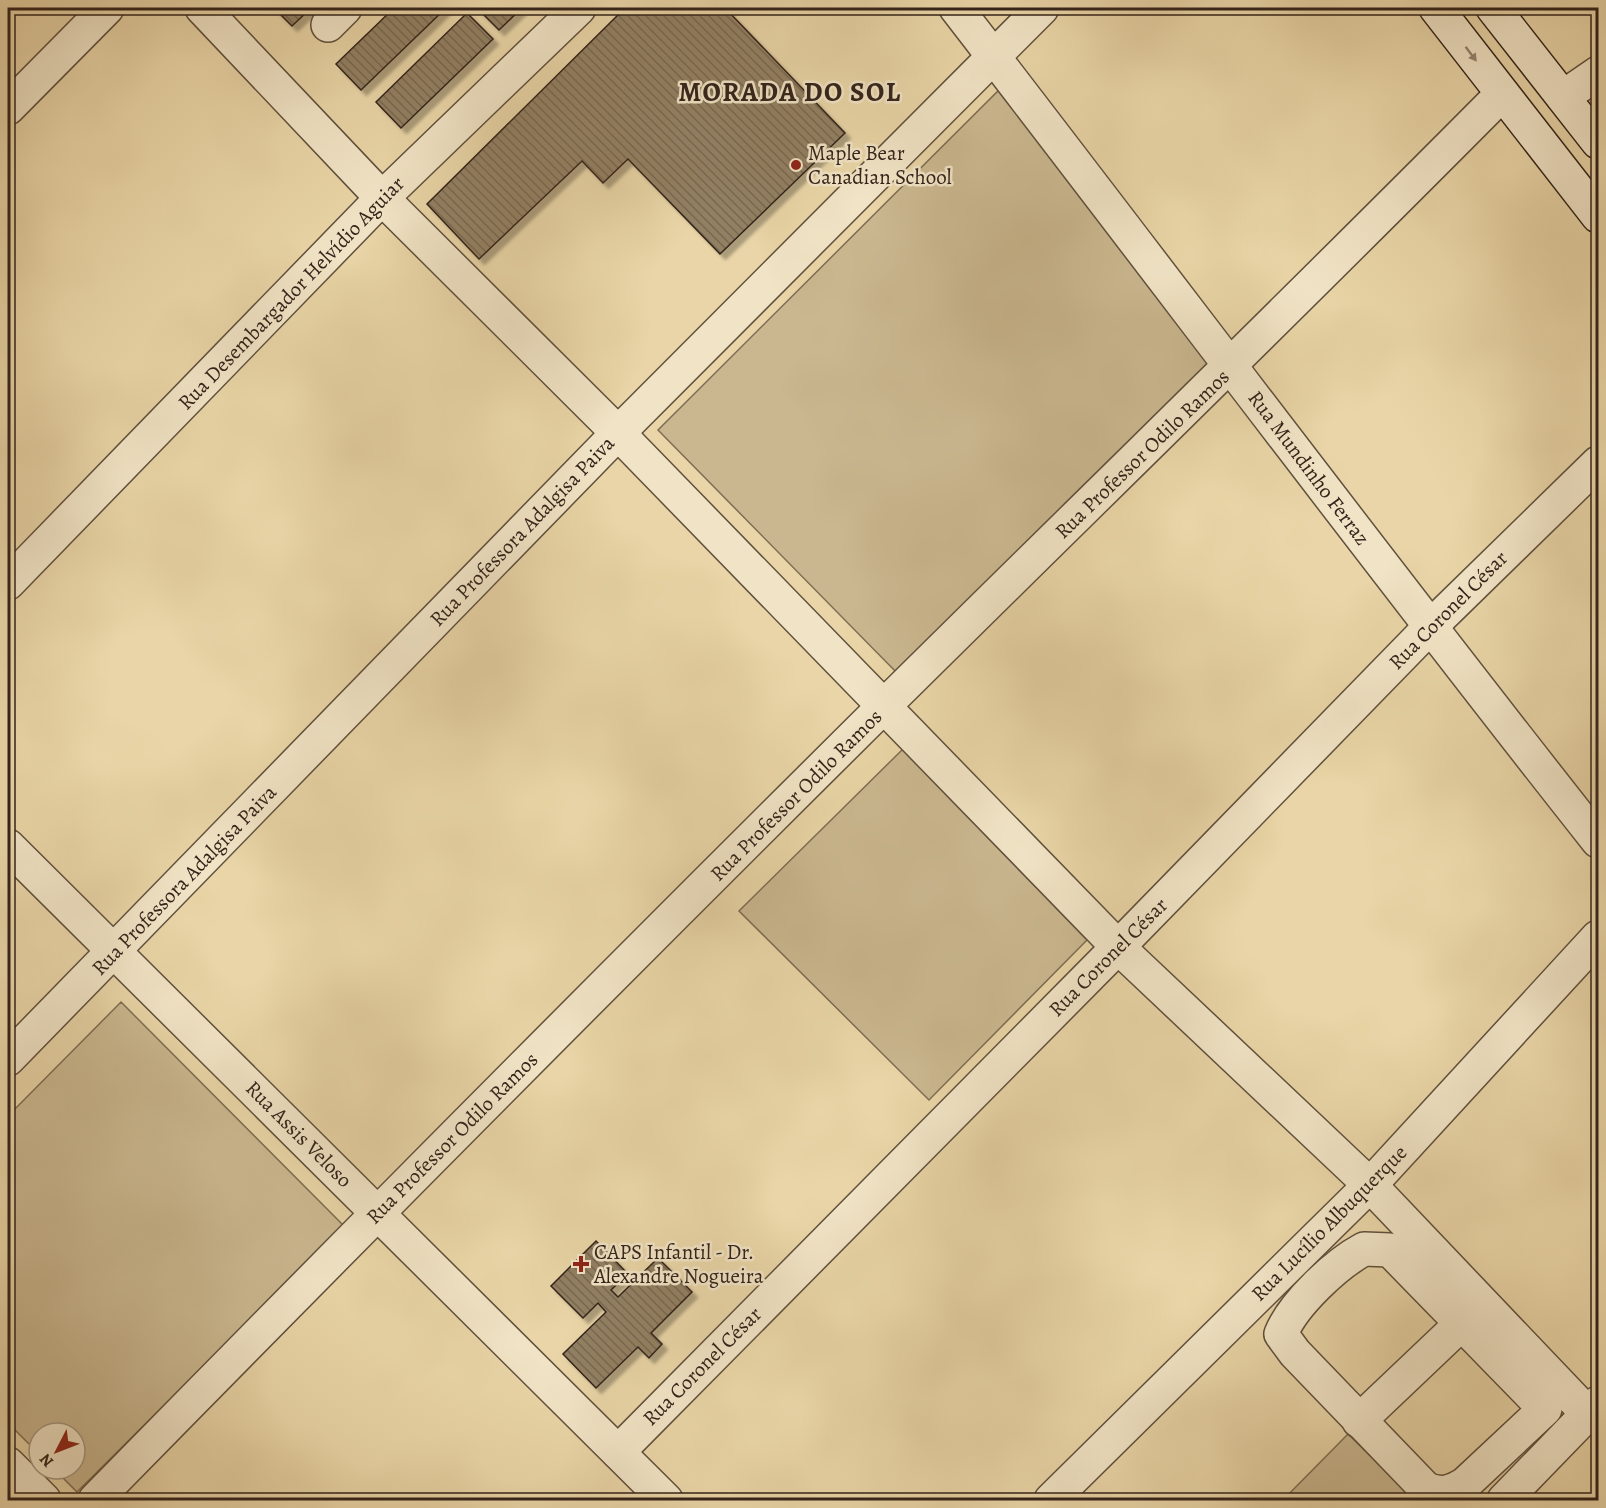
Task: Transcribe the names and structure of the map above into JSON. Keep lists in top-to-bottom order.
{
  "streets": {
    "street": [
      "Rua Desembargador Helvídio Aguiar",
      "Rua Professor Odilo Ramos",
      "Rua Mundinho Ferraz",
      "Rua Professora Adalgisa Paiva",
      "Rua Coronel César",
      "Rua Assis Veloso",
      "Rua Lucílio Albuquerque"
    ]
  },
  "crossings": [
    ["Rua Professor Odilo Ramos", "Rua Mundinho Ferraz"],
    ["Rua Professor Odilo Ramos", "Rua Assis Veloso"],
    ["Rua Mundinho Ferraz", "Rua Professora Adalgisa Paiva"],
    ["Rua Mundinho Ferraz", "Rua Coronel César"],
    ["Rua Professora Adalgisa Paiva", "Rua Assis Veloso"],
    ["Rua Coronel César", "Rua Assis Veloso"]
  ],
  "districts": ["MORADA DO SOL"],
  "places": {
    "other": ["Maple Bear Canadian School"],
    "health": ["CAPS Infantil - Dr. Alexandre Nogueira"]
  },
  "north": "bottom left"
}
